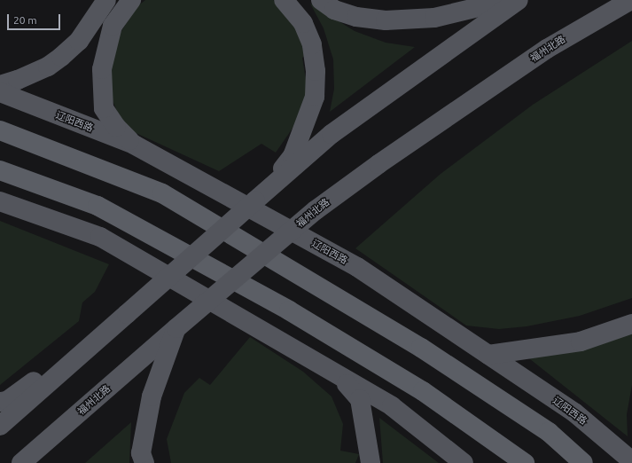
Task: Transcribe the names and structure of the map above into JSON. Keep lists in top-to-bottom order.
{
  "streets": {
    "main road": ["福州北路", "辽阳西路"]
  },
  "scale_bar": "20 m"
}
